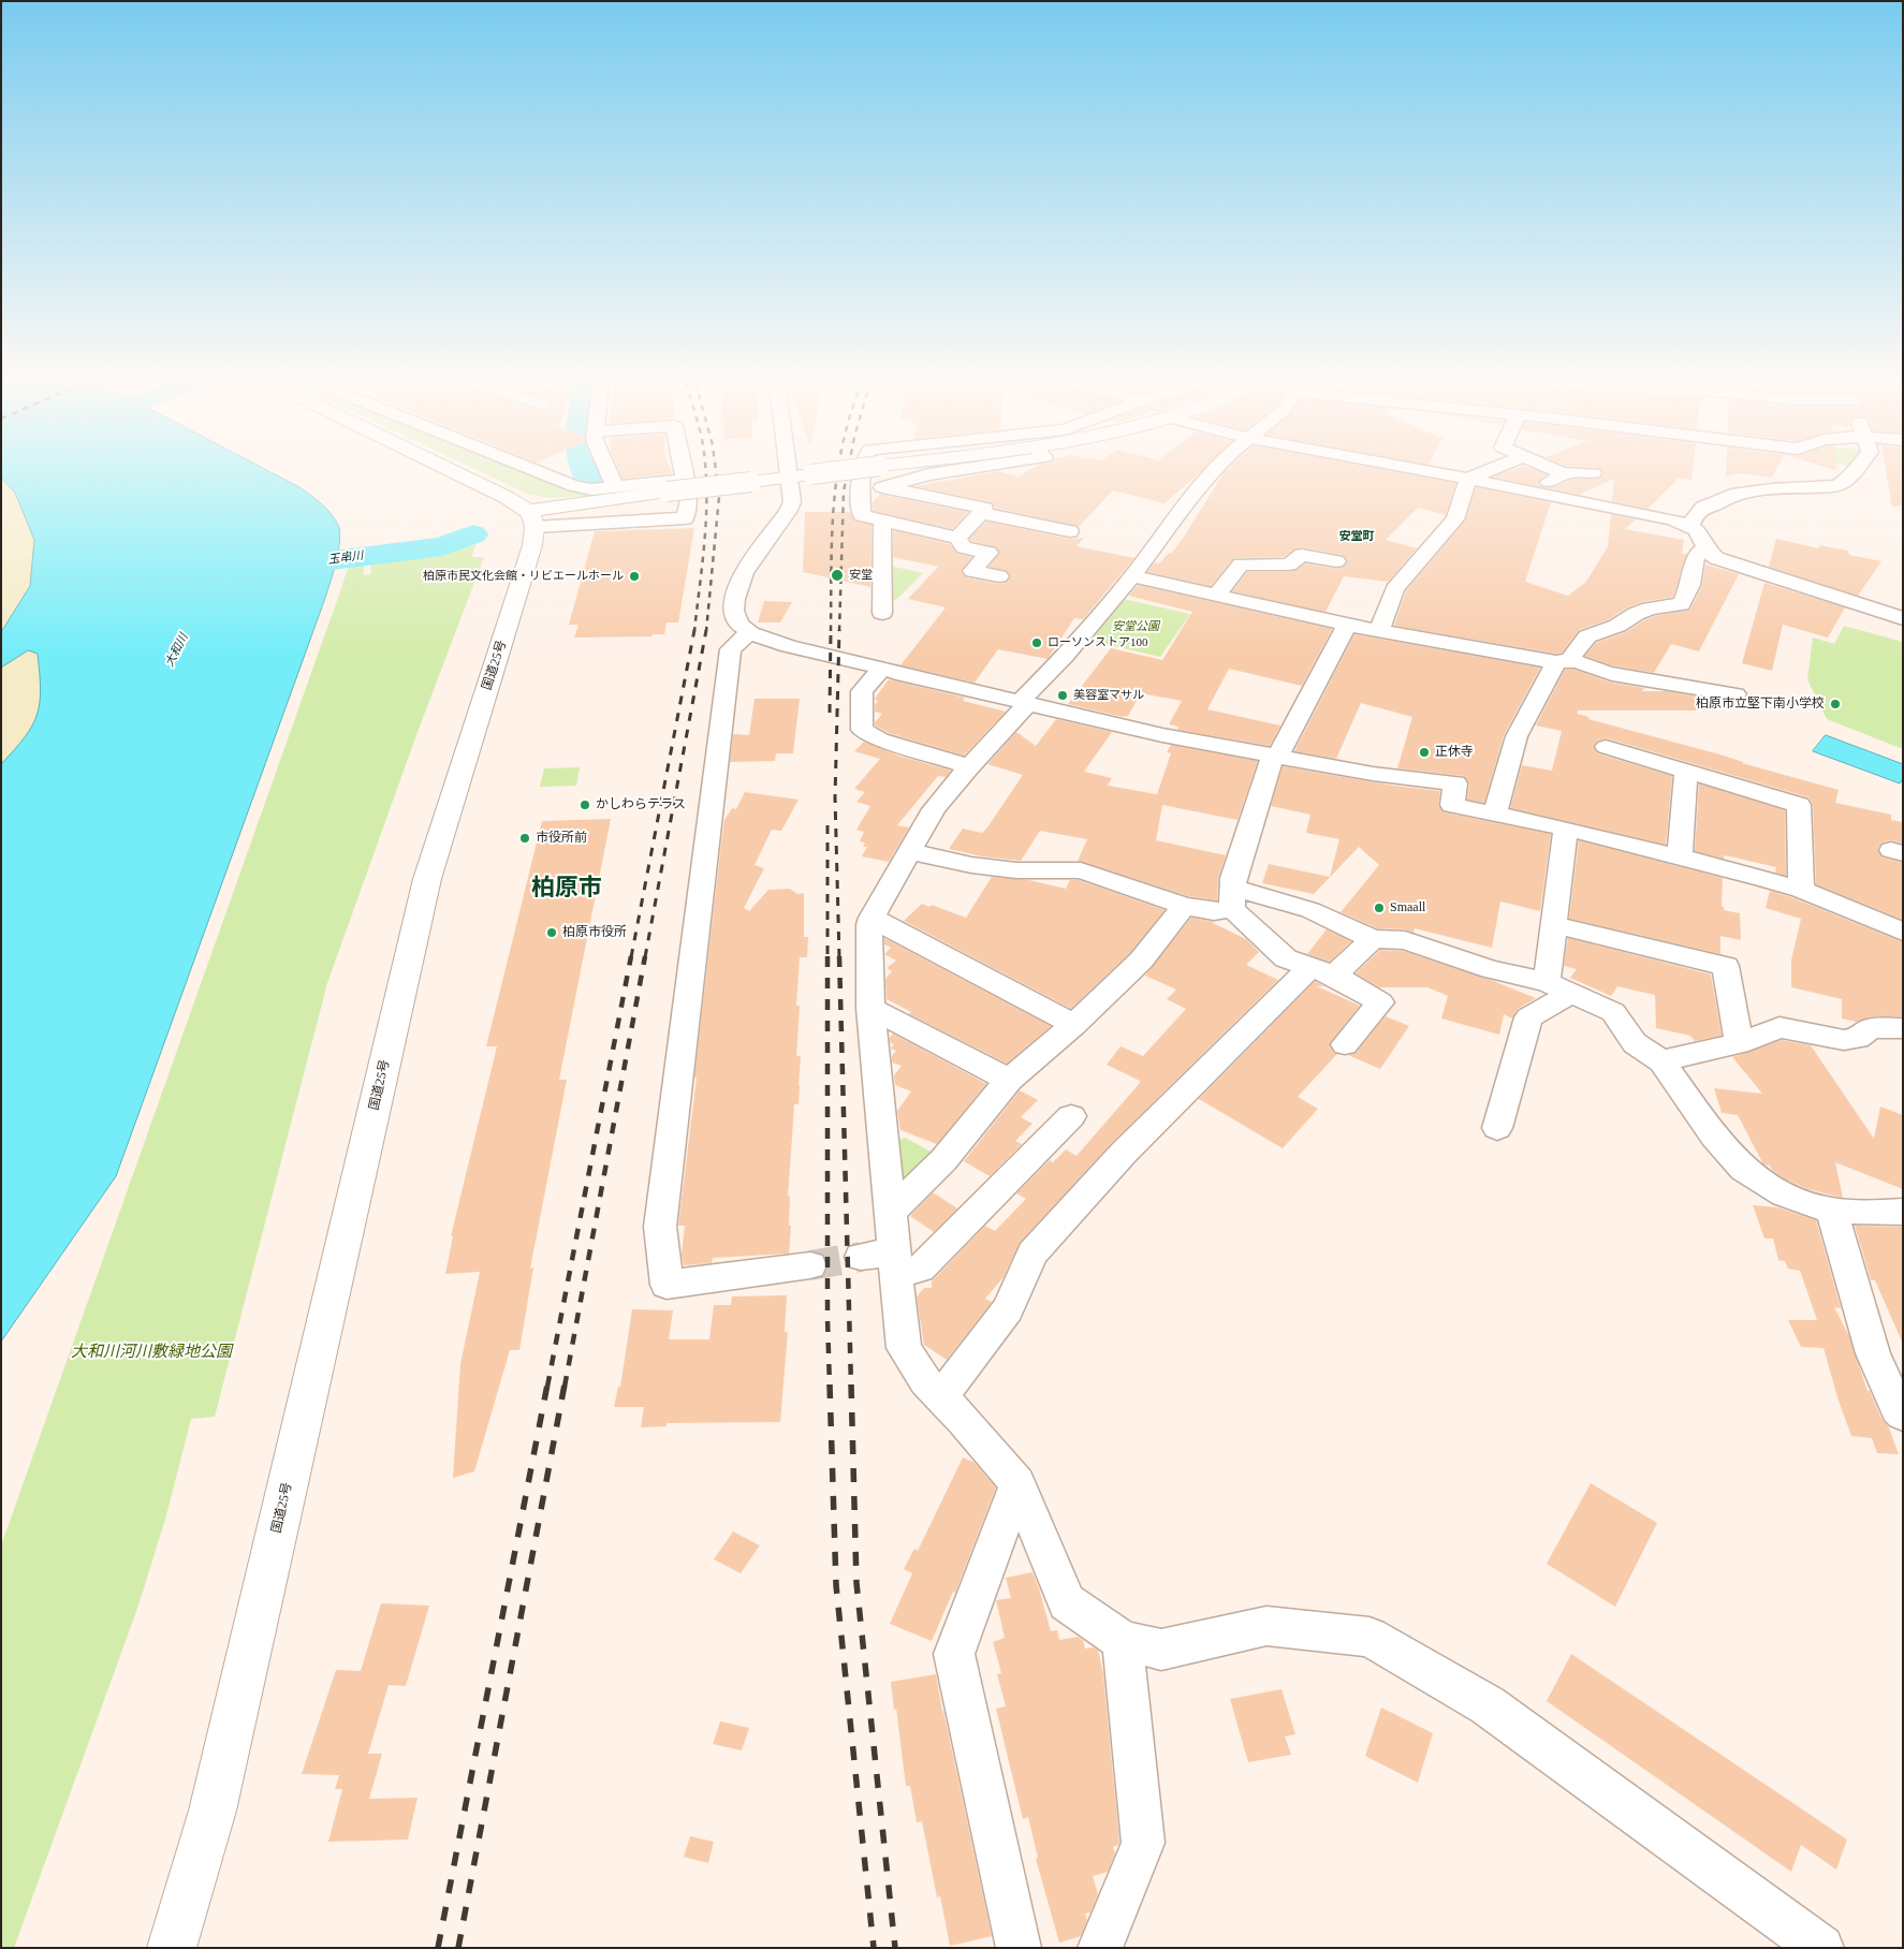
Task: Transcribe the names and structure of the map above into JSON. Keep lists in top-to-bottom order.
{
  "streets": {
    "highway": ["国道25号"]
  },
  "districts": ["安堂町", "柏原市"],
  "water": ["玉串川", "大和川"],
  "parks": ["安堂公園", "大和川河川敷緑地公園"],
  "places": [
    "安堂",
    "柏原市民文化会館・リビエールホール",
    "ローソンストア100",
    "美容室マサル",
    "柏原市立堅下南小学校",
    "正休寺",
    "かしわらテラス",
    "市役所前",
    "Smaall",
    "柏原市役所"
  ]
}
